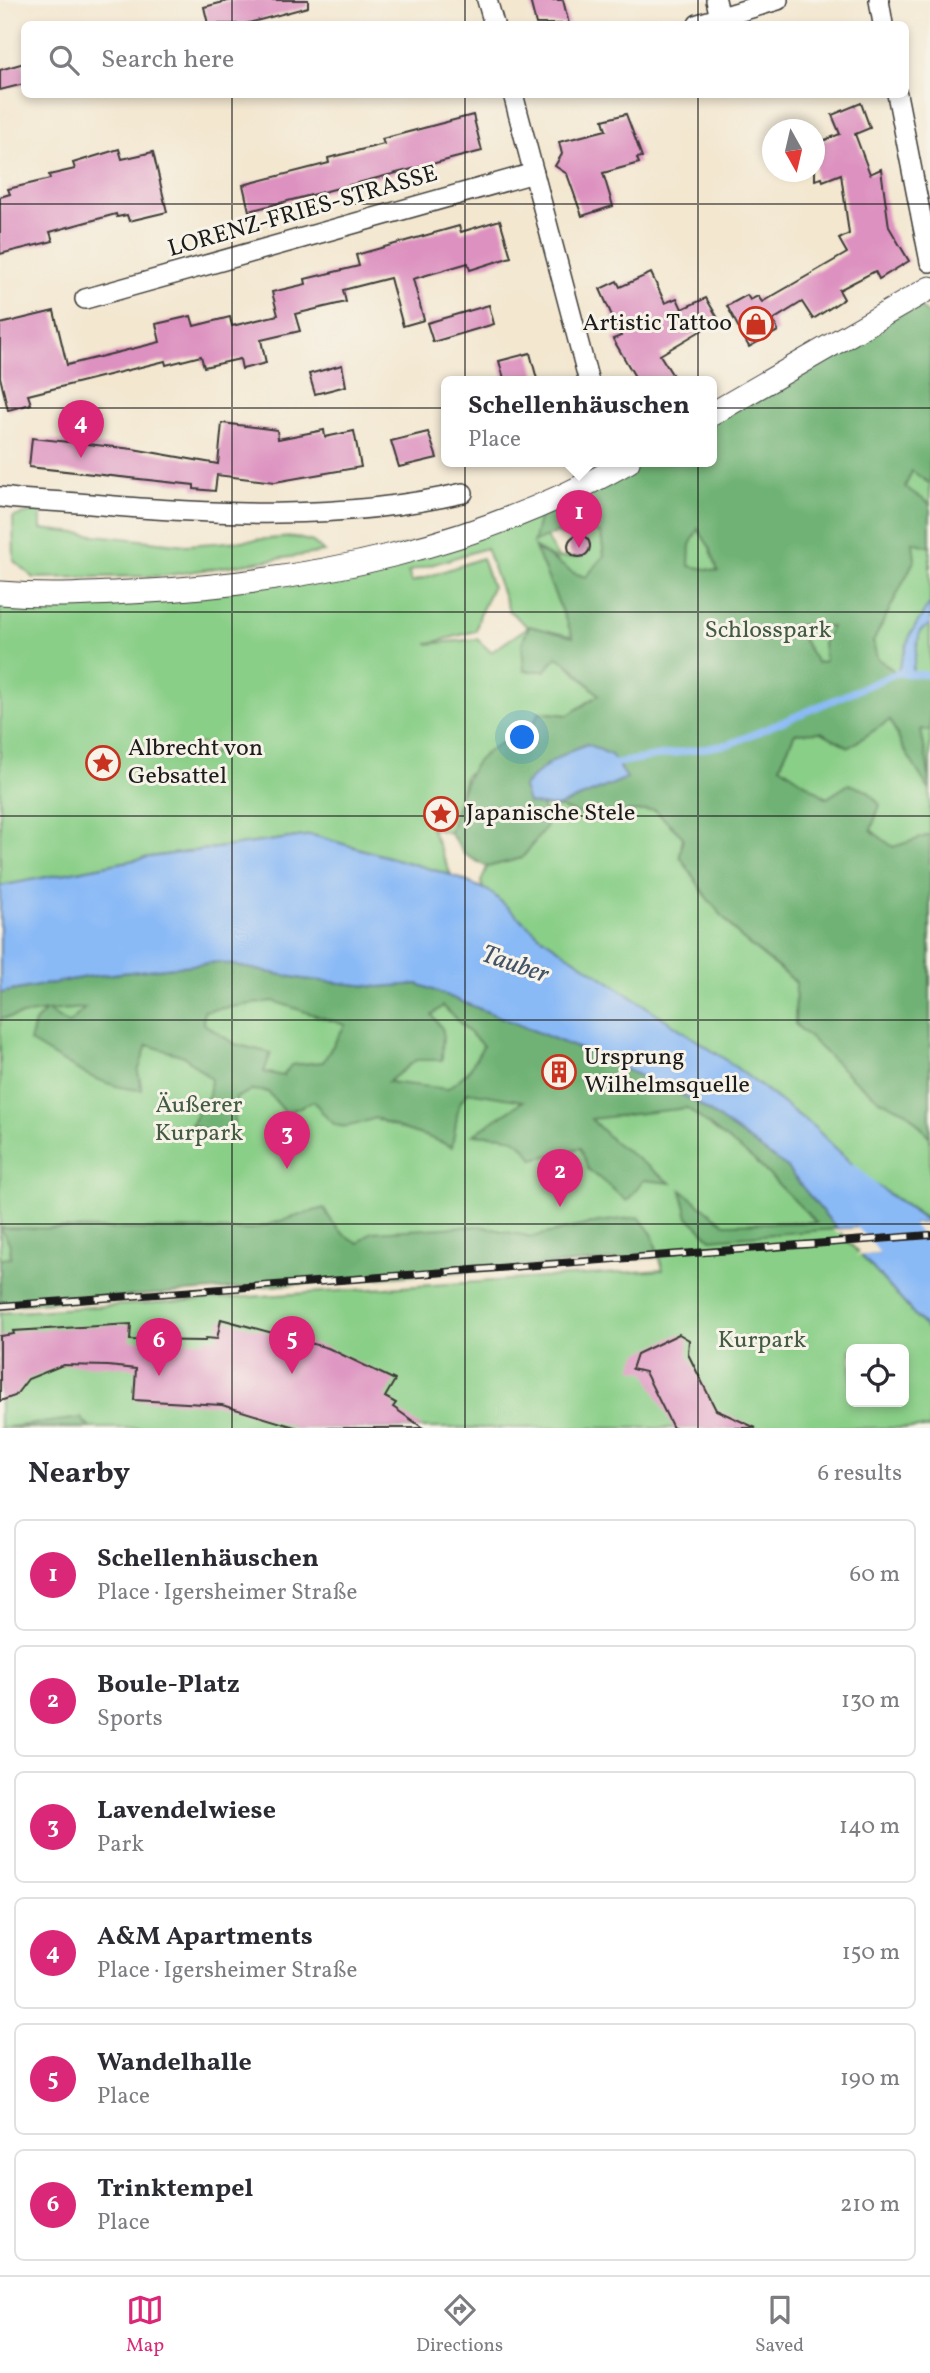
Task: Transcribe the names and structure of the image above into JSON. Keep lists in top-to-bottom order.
{
  "streets": {
    "street": ["LORENZ-FRIES-STRASSE"]
  },
  "water": ["Tauber"],
  "parks": ["Schlosspark", "Äußerer Kurpark", "Kurpark"],
  "places": {
    "shop": ["Artistic Tattoo"],
    "place": ["Albrecht von Gebsattel", "Japanische Stele"],
    "building": ["Ursprung Wilhelmsquelle"]
  },
  "north": "bottom",
  "page": {
    "search": "Search here",
    "popup": ["Schellenhäuschen", "Place"],
    "pins": [
      "4",
      "1",
      "3",
      "2",
      "5",
      "6"
    ],
    "heading": ["Nearby", "6 results"],
    "list": [
      {
        "mark": "1",
        "name": "Schellenhäuschen",
        "note": "Place · Igersheimer Straße",
        "value": "60 m"
      },
      {
        "mark": "2",
        "name": "Boule-Platz",
        "note": "Sports",
        "value": "130 m"
      },
      {
        "mark": "3",
        "name": "Lavendelwiese",
        "note": "Park",
        "value": "140 m"
      },
      {
        "mark": "4",
        "name": "A&M Apartments",
        "note": "Place · Igersheimer Straße",
        "value": "150 m"
      },
      {
        "mark": "5",
        "name": "Wandelhalle",
        "note": "Place",
        "value": "190 m"
      },
      {
        "mark": "6",
        "name": "Trinktempel",
        "note": "Place",
        "value": "210 m"
      }
    ],
    "nav": ["Map", "Directions", "Saved"]
  }
}
